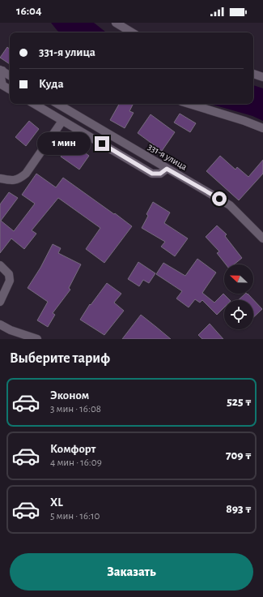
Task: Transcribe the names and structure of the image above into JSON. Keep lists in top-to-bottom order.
{
  "streets": {
    "street": ["331-я улица"]
  },
  "north": "left",
  "page": {
    "status": "16:04",
    "banner": ["331-я улица", "Куда"],
    "bubble": "1 мин",
    "heading": "Выберите тариф",
    "list": [
      {
        "name": "Эконом",
        "note": "3 мин · 16:08",
        "value": "525 ₸"
      },
      {
        "name": "Комфорт",
        "note": "4 мин · 16:09",
        "value": "709 ₸"
      },
      {
        "name": "XL",
        "note": "5 мин · 16:10",
        "value": "893 ₸"
      }
    ],
    "buttons": "Заказать"
  }
}
